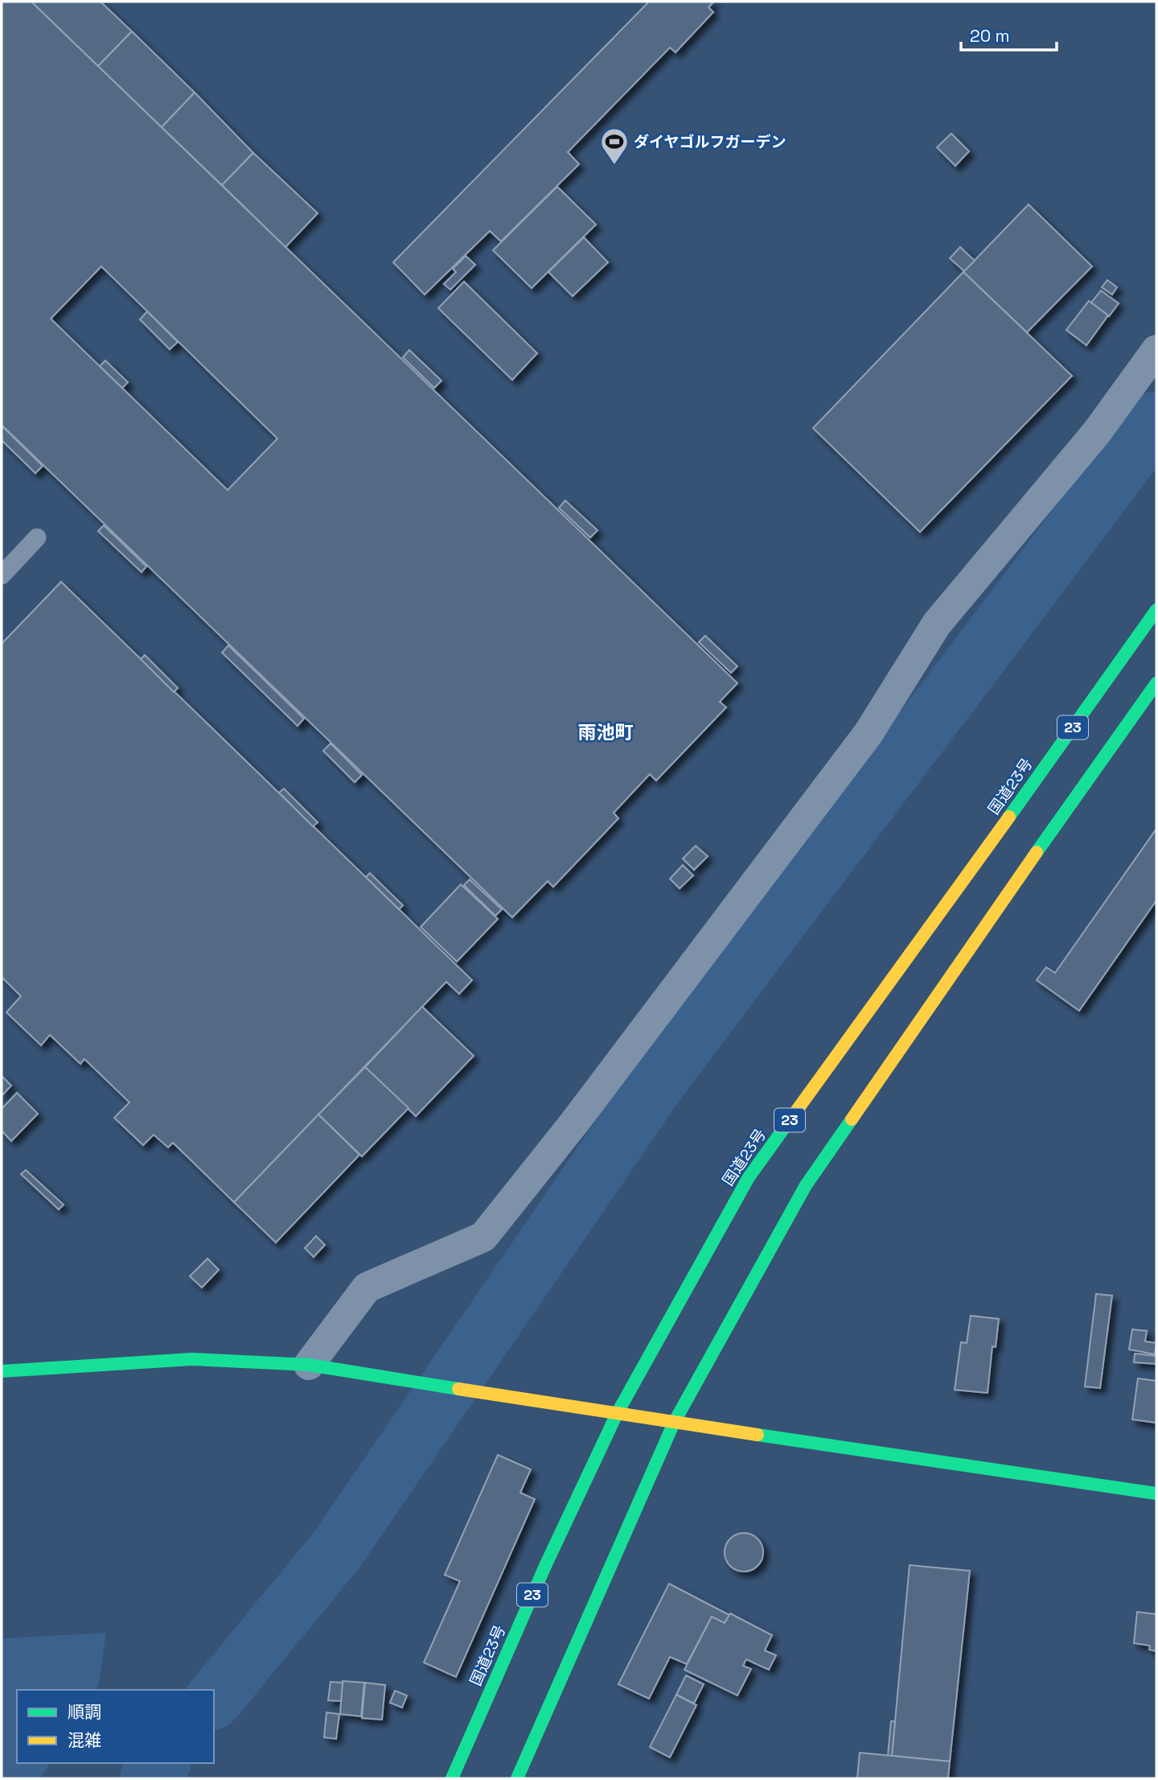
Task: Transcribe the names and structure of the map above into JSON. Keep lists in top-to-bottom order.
{
  "streets": {
    "main road": ["23", "国道23号"]
  },
  "districts": ["雨池町"],
  "places": {
    "sports": ["ダイヤゴルフガーデン"]
  },
  "legend": ["順調", "混雑"],
  "scale_bar": "20 m"
}
